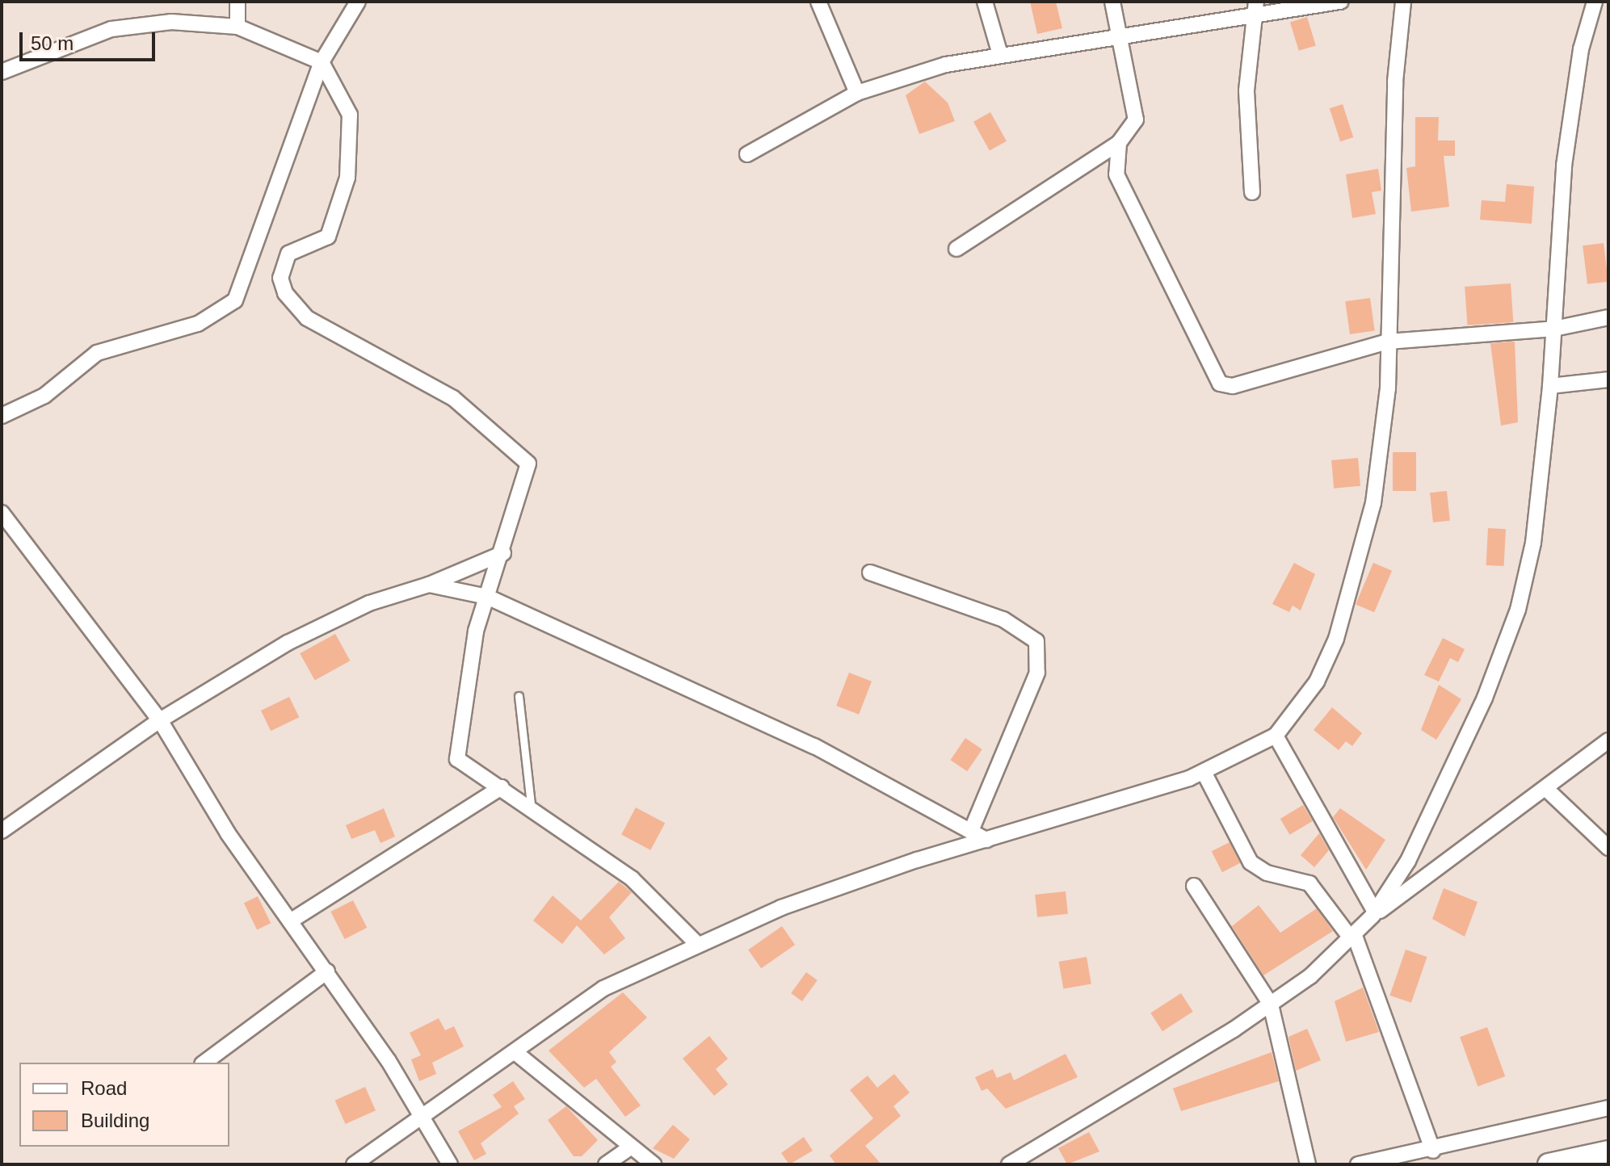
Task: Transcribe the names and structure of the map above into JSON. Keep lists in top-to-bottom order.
{
  "legend": ["Road", "Building"],
  "scale_bar": "50 m"
}
